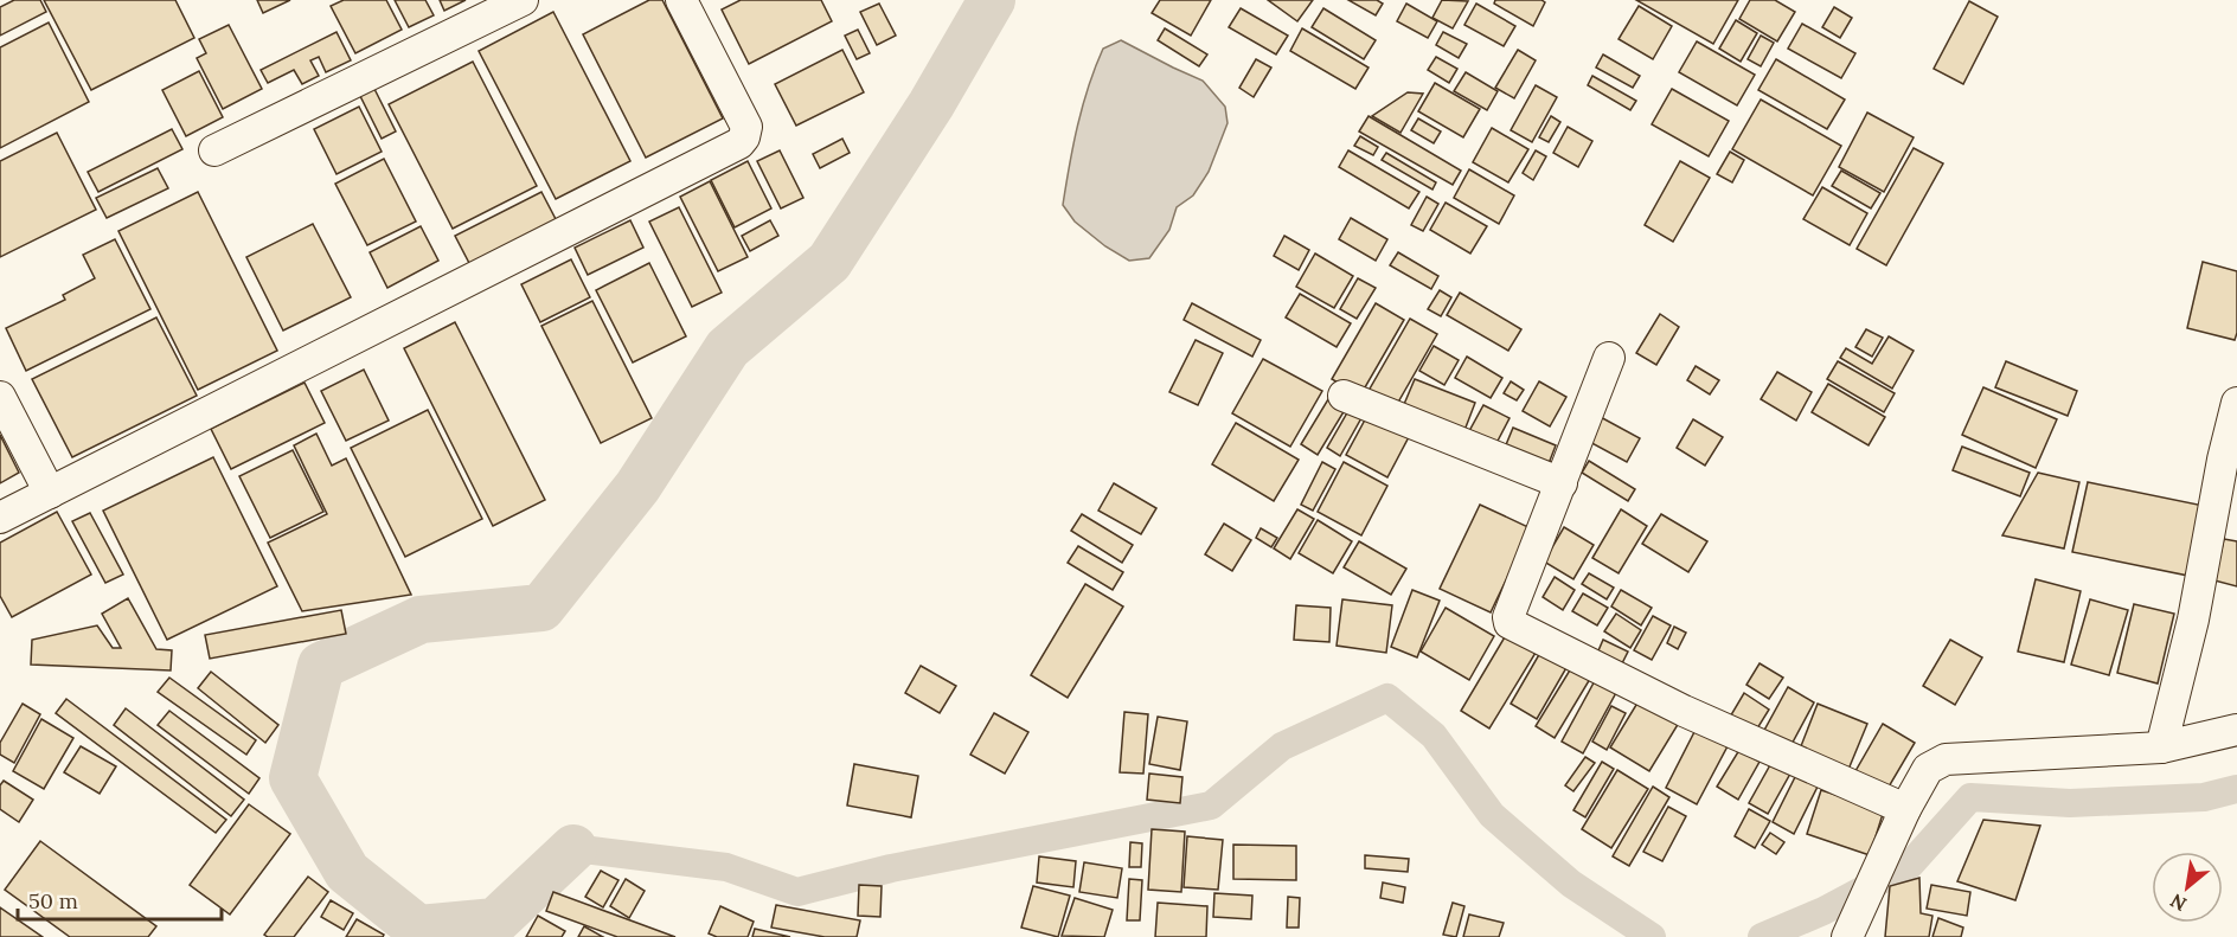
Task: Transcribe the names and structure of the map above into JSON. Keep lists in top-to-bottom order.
{
  "scale_bar": "50 m",
  "north": "bottom left"
}
